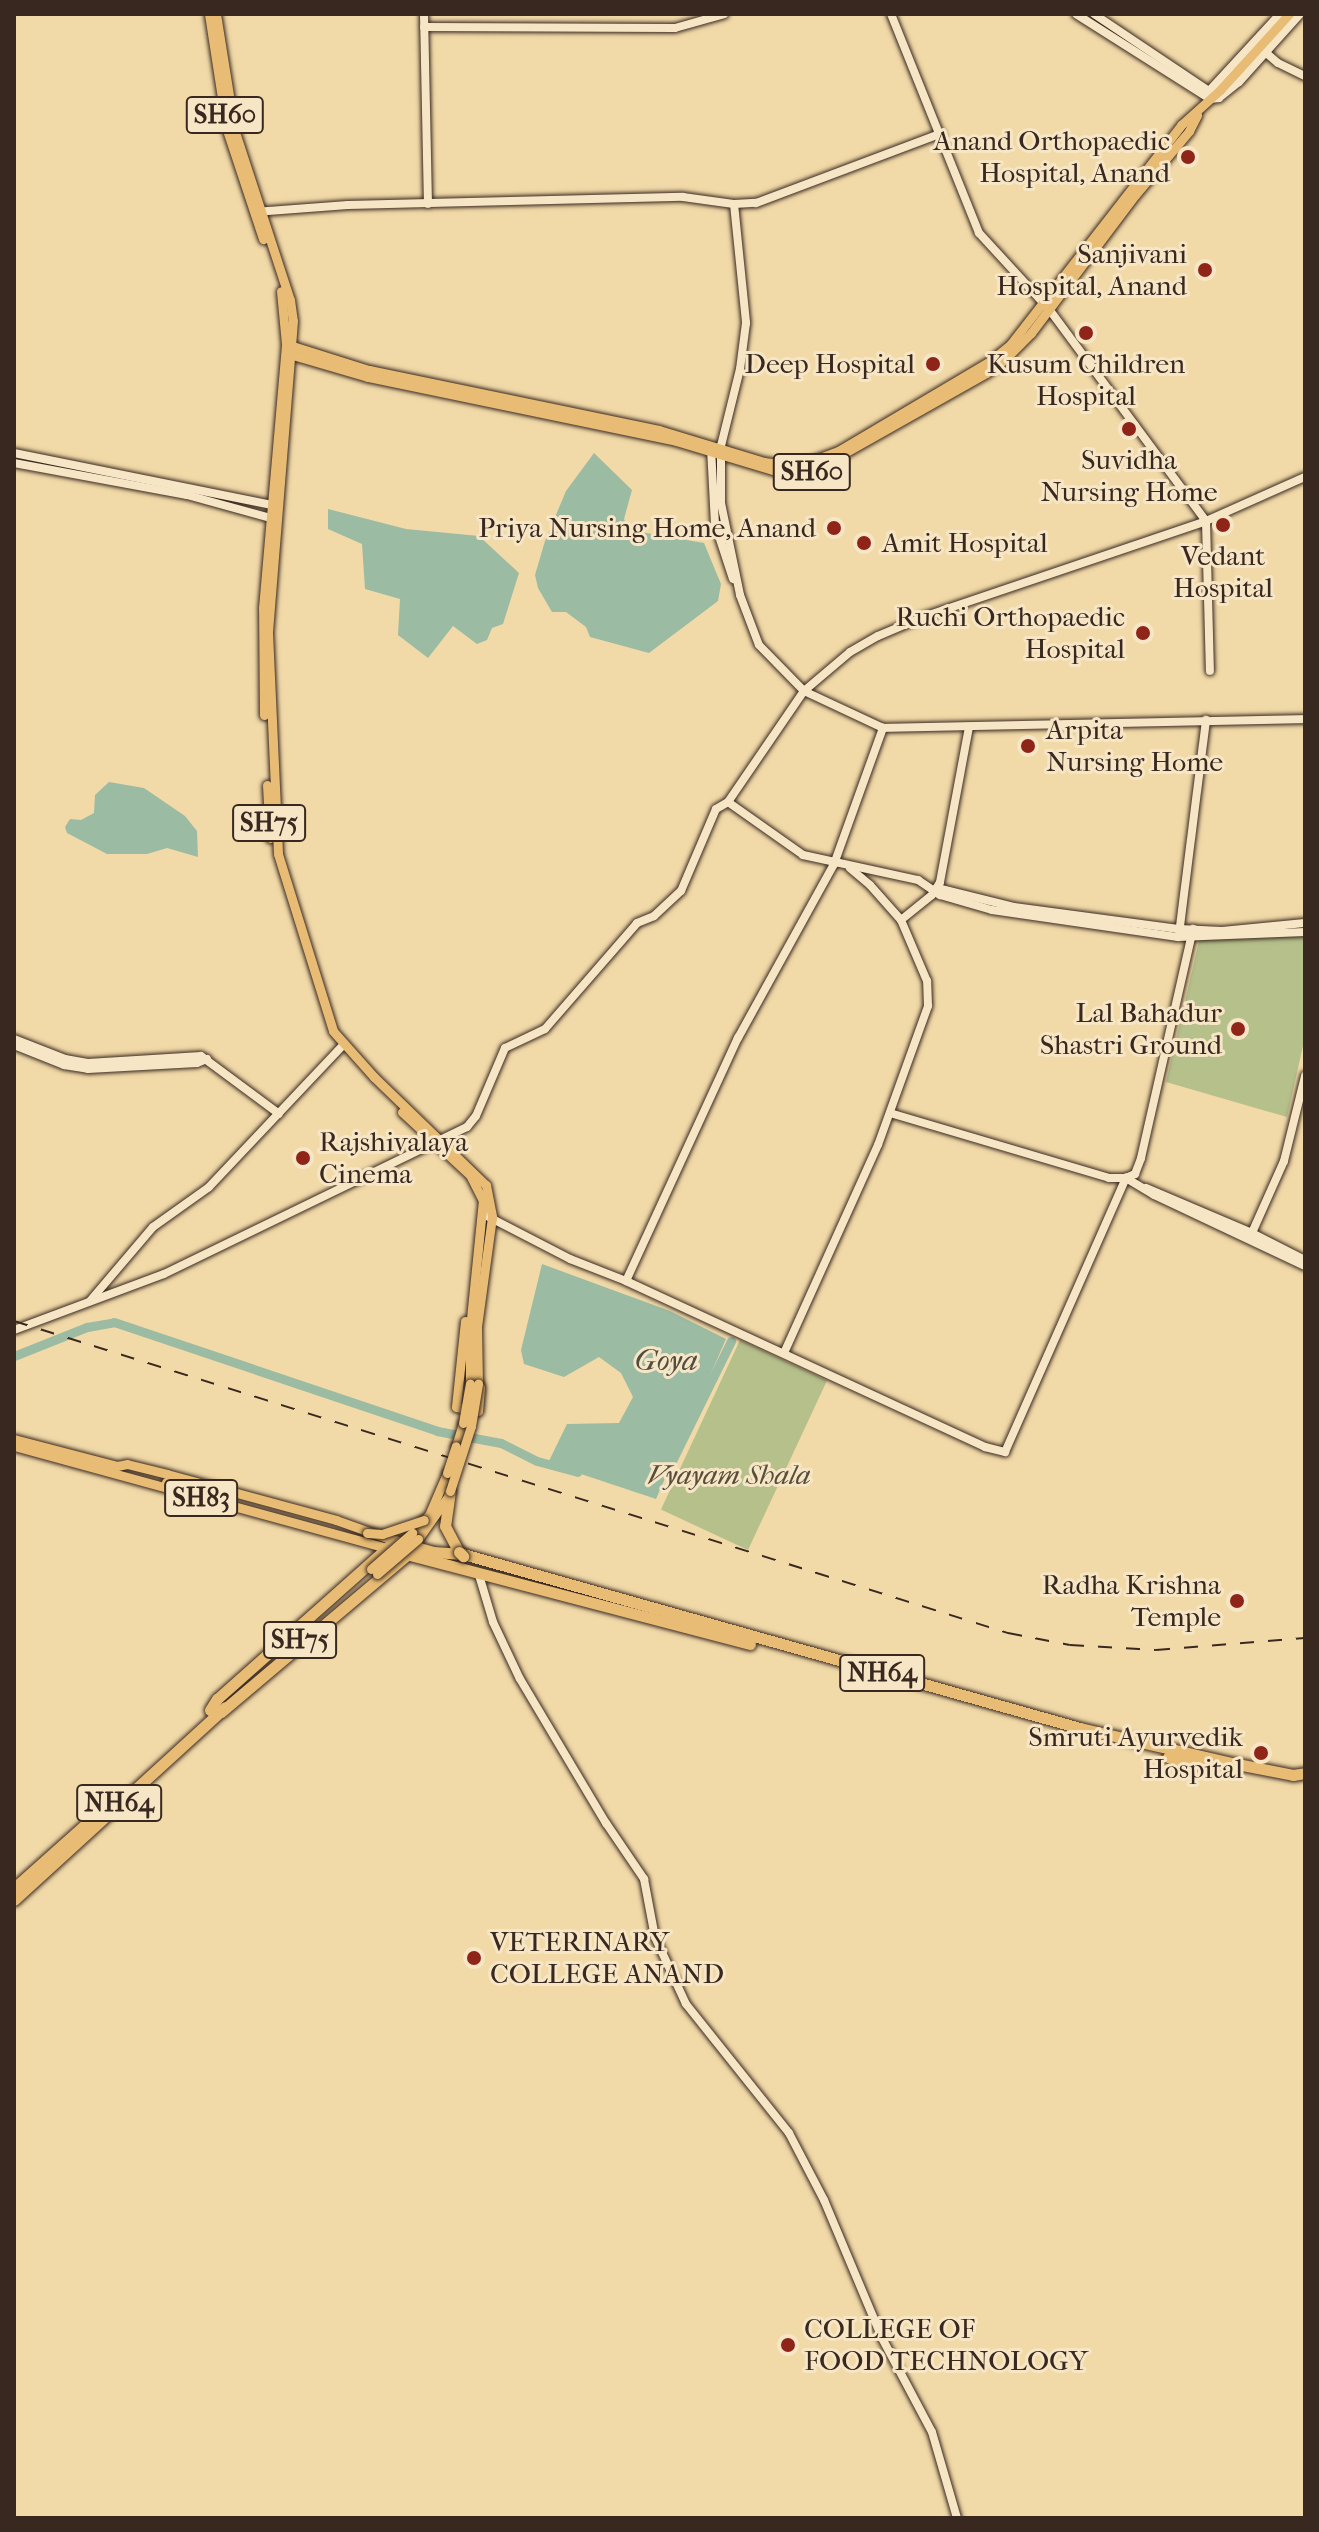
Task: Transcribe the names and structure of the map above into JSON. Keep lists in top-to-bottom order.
{
  "streets": {
    "highway": ["NH64"],
    "main road": ["SH60", "SH75", "SH83"]
  },
  "crossings": [
    ["SH60", "SH75"],
    ["SH75", "NH64"],
    ["SH83", "NH64"]
  ],
  "water": ["Goya"],
  "parks": ["Vyayam Shala"],
  "places": [
    "Anand Orthopaedic Hospital, Anand",
    "Sanjivani Hospital, Anand",
    "Kusum Children Hospital",
    "Deep Hospital",
    "Suvidha Nursing Home",
    "Vedant Hospital",
    "Priya Nursing Home, Anand",
    "Amit Hospital",
    "Ruchi Orthopaedic Hospital",
    "Arpita Nursing Home",
    "Lal Bahadur Shastri Ground",
    "Rajshivalaya Cinema",
    "Radha Krishna Temple",
    "Smruti Ayurvedik Hospital",
    "VETERINARY COLLEGE ANAND",
    "COLLEGE OF FOOD TECHNOLOGY"
  ]
}
